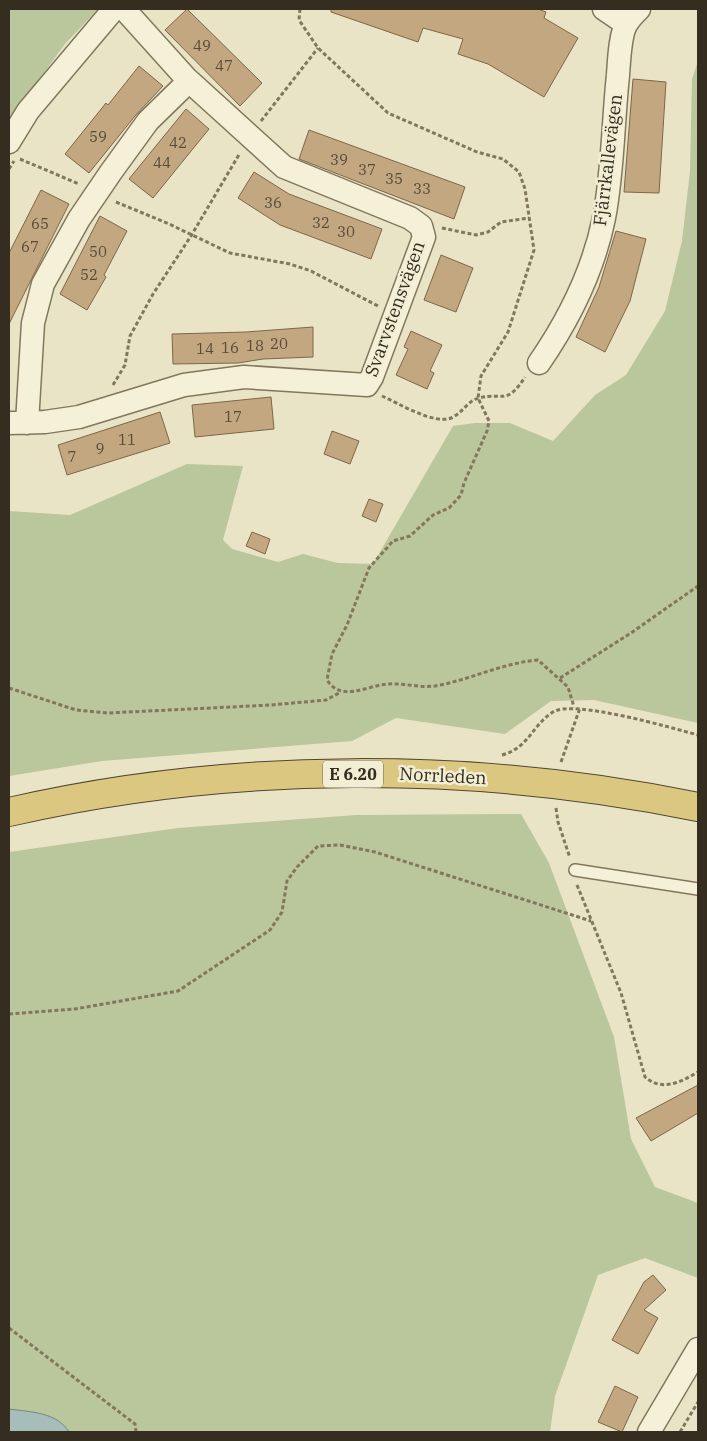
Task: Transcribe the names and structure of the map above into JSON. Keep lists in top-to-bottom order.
{
  "streets": {
    "highway": ["E 6.20", "Norrleden"],
    "street": ["Fjärrkallevägen", "Svarvstensvägen"]
  },
  "house_numbers": [
    "49",
    "47",
    "59",
    "42",
    "39",
    "44",
    "37",
    "35",
    "33",
    "36",
    "32",
    "65",
    "30",
    "67",
    "50",
    "52",
    "20",
    "18",
    "16",
    "14",
    "17",
    "11",
    "9",
    "7"
  ]
}
